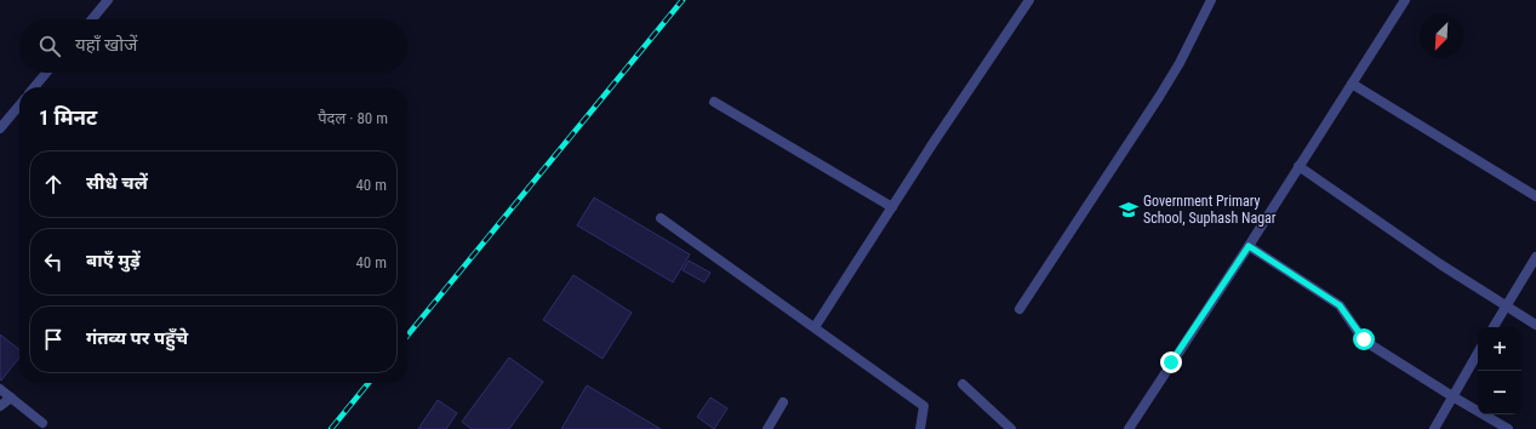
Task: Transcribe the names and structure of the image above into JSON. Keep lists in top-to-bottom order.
{
  "places": {
    "school or university": ["Government Primary School, Suphash Nagar"]
  },
  "north": "bottom left",
  "page": {
    "search": "यहाँ खोजें",
    "heading": ["1 मिनट", "पैदल · 80 m"],
    "list": [
      ["सीधे चलें", "40 m"],
      ["बाएँ मुड़ें", "40 m"],
      "गंतव्य पर पहुँचे"
    ],
    "map_buttons": ["+", "−"]
  }
}
